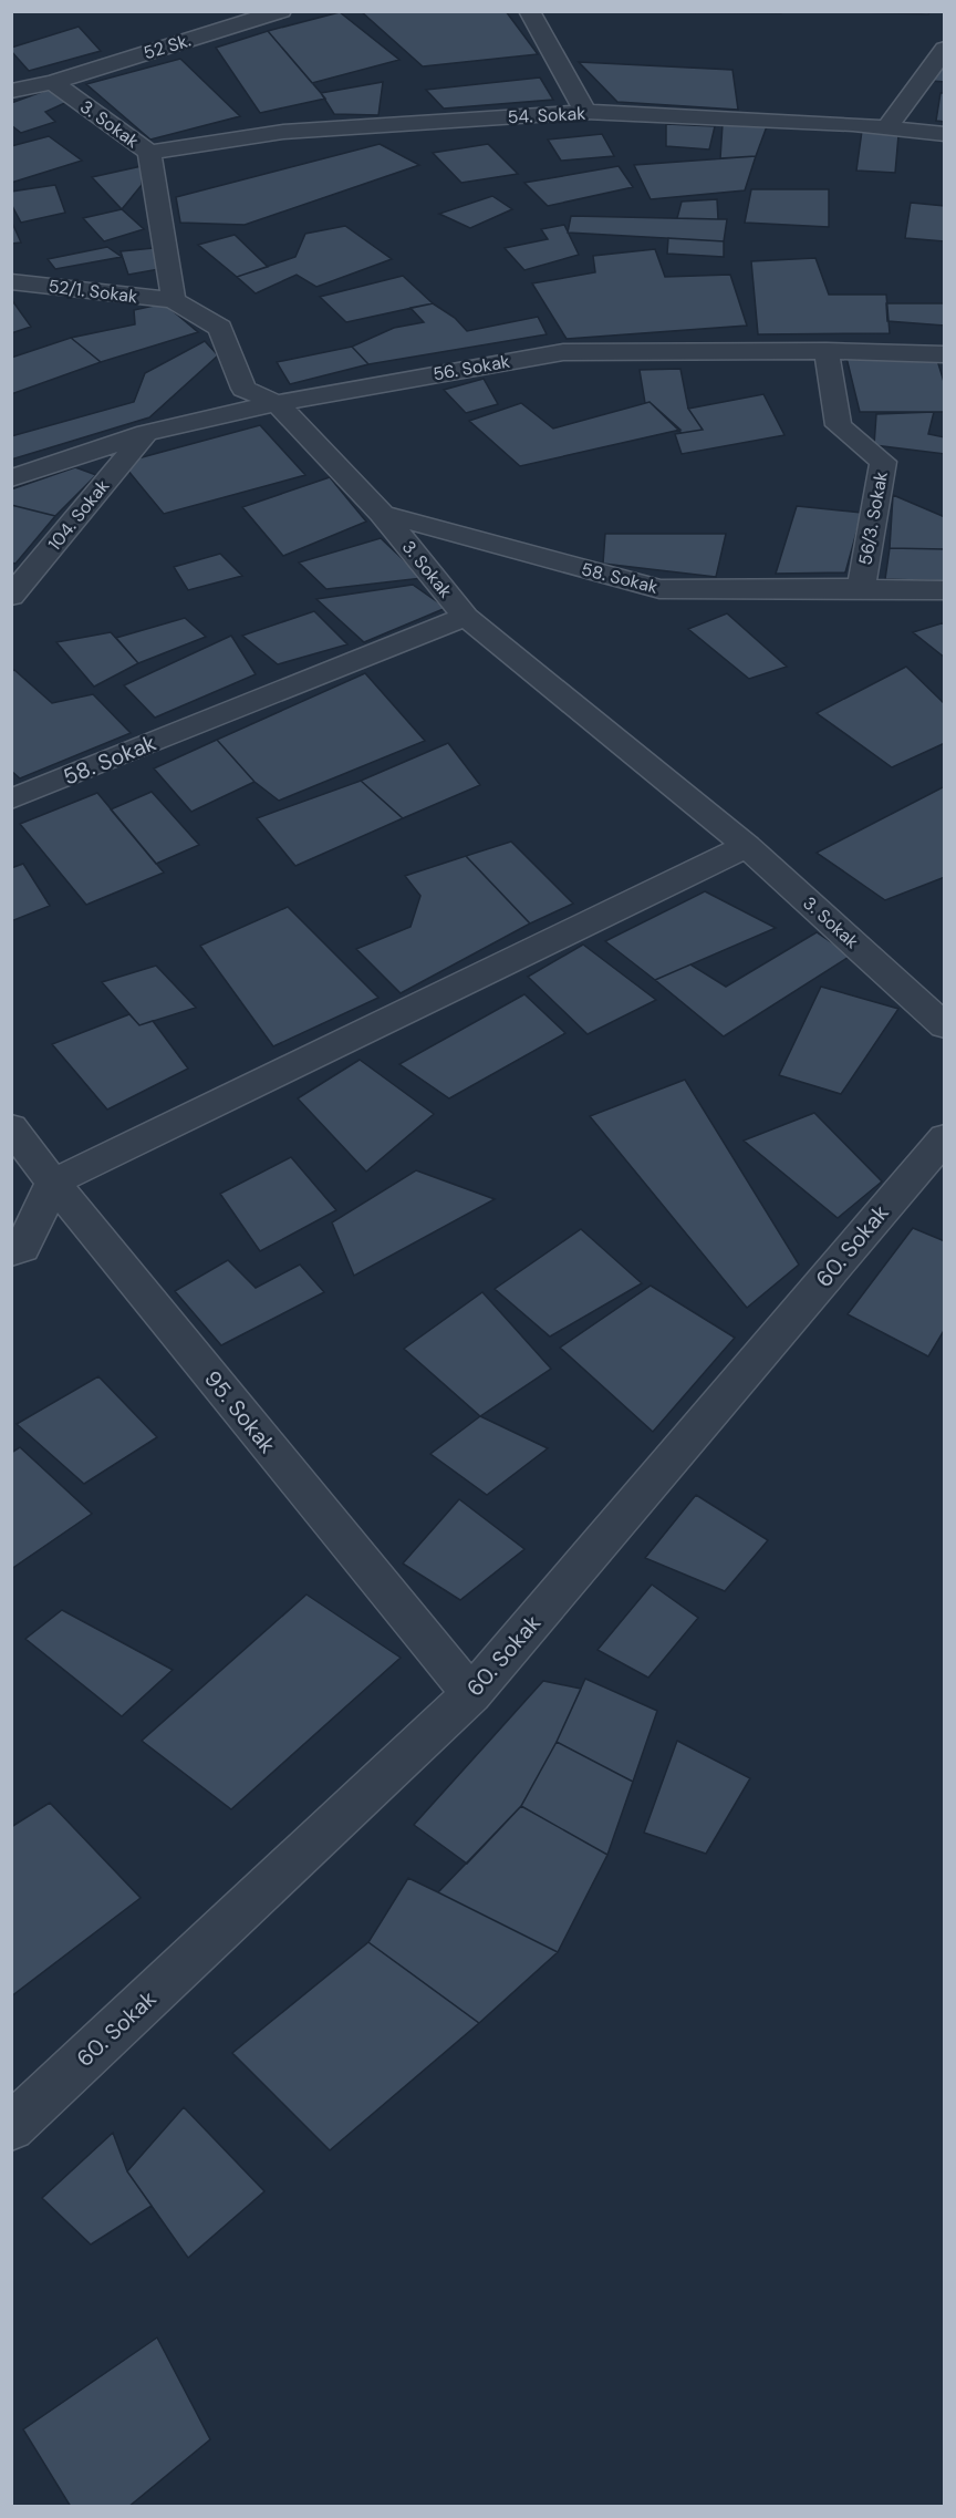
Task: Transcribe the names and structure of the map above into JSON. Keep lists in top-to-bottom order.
{
  "streets": {
    "street": [
      "52 Sk.",
      "54. Sokak",
      "3. Sokak",
      "52/1. Sokak",
      "56. Sokak",
      "104. Sokak",
      "56/3. Sokak",
      "58. Sokak",
      "60. Sokak",
      "95. Sokak"
    ]
  },
  "crossings": [
    ["52 Sk.", "3. Sokak"],
    ["54. Sokak", "3. Sokak"],
    ["3. Sokak", "52/1. Sokak"],
    ["3. Sokak", "56. Sokak"],
    ["3. Sokak", "58. Sokak"],
    ["56. Sokak", "104. Sokak"],
    ["56. Sokak", "56/3. Sokak"],
    ["56/3. Sokak", "58. Sokak"],
    ["60. Sokak", "95. Sokak"]
  ]
}
